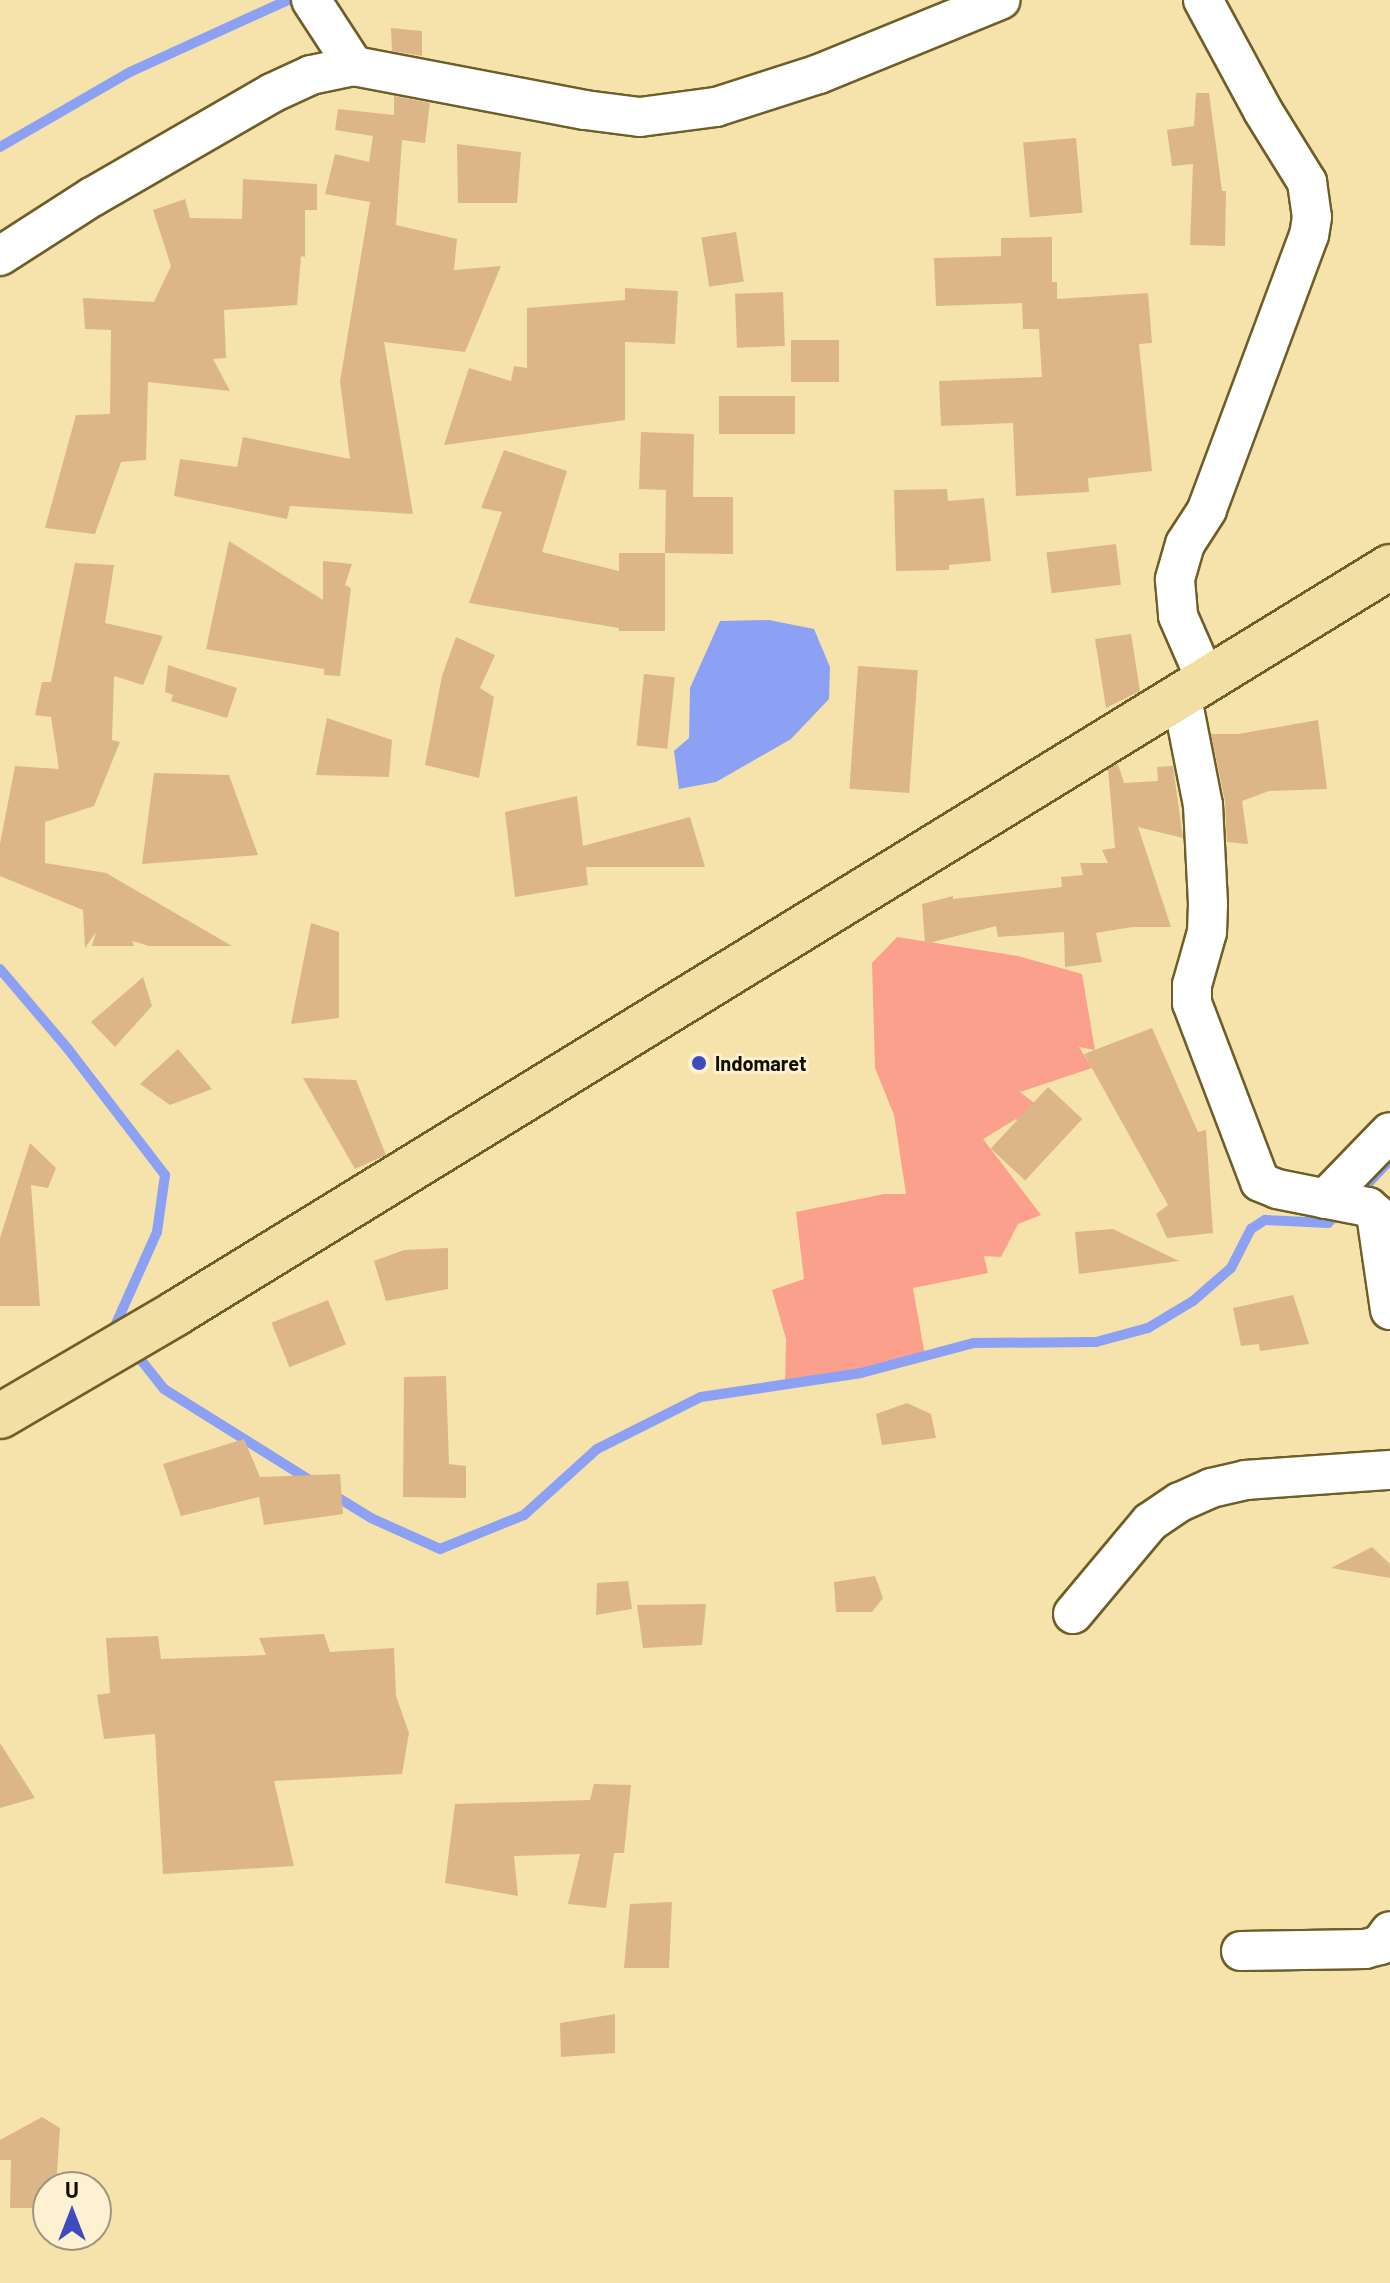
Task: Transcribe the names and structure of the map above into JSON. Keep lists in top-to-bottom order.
{
  "places": ["Indomaret"],
  "north": "top"
}
